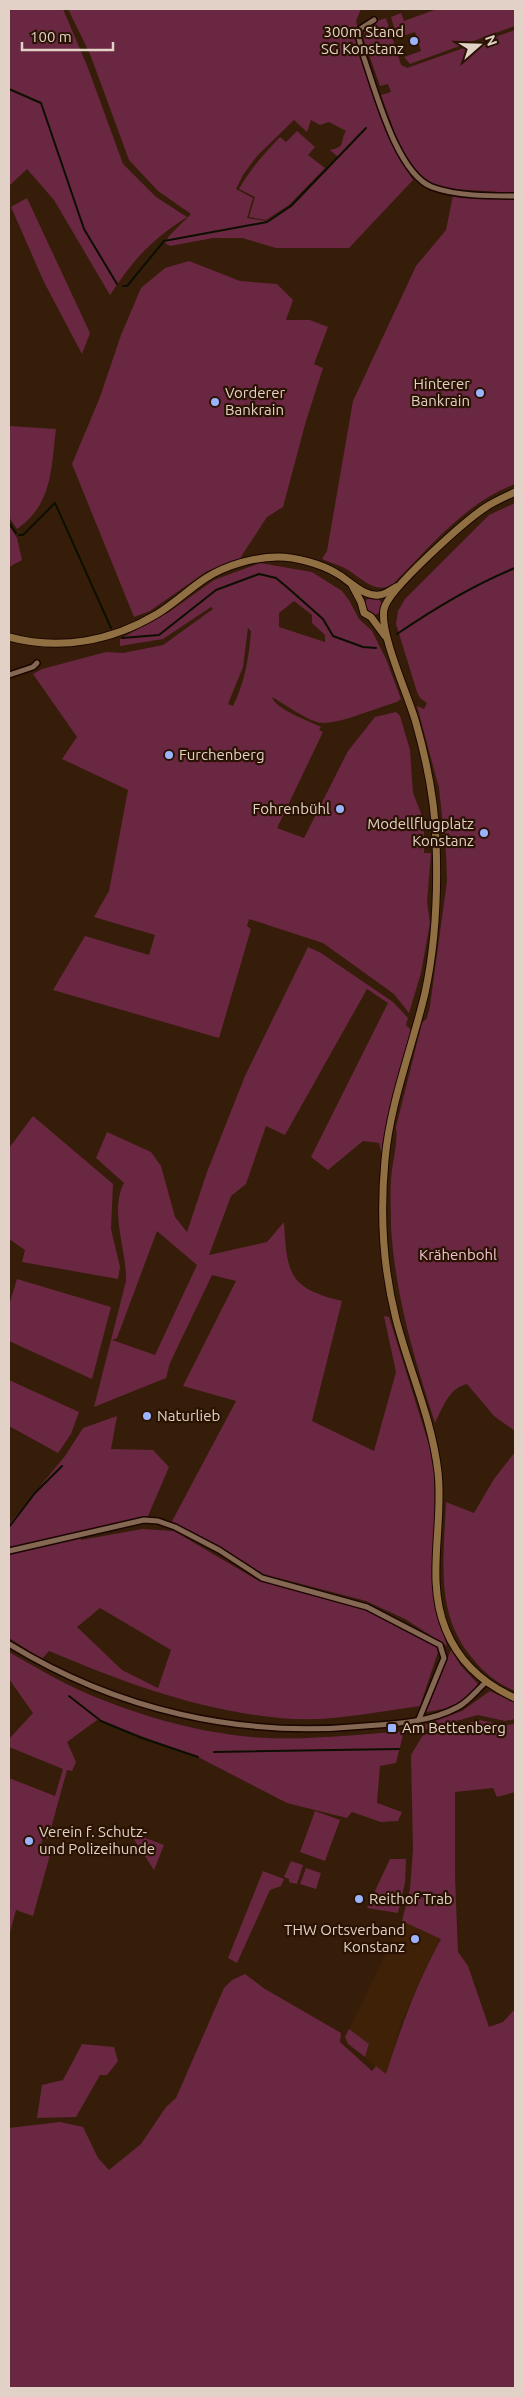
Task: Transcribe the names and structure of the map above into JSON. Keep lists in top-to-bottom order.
{
  "parks": ["Krähenbohl"],
  "places": {
    "other": [
      "300m Stand SG Konstanz",
      "Hinterer Bankrain",
      "Vorderer Bankrain",
      "Furchenberg",
      "Fohrenbühl",
      "Modellflugplatz Konstanz",
      "Naturlieb",
      "Verein f. Schutz- und Polizeihunde",
      "Reithof Trab",
      "THW Ortsverband Konstanz"
    ],
    "transit": ["Am Bettenberg"]
  },
  "scale_bar": "100 m",
  "north": "right"
}
